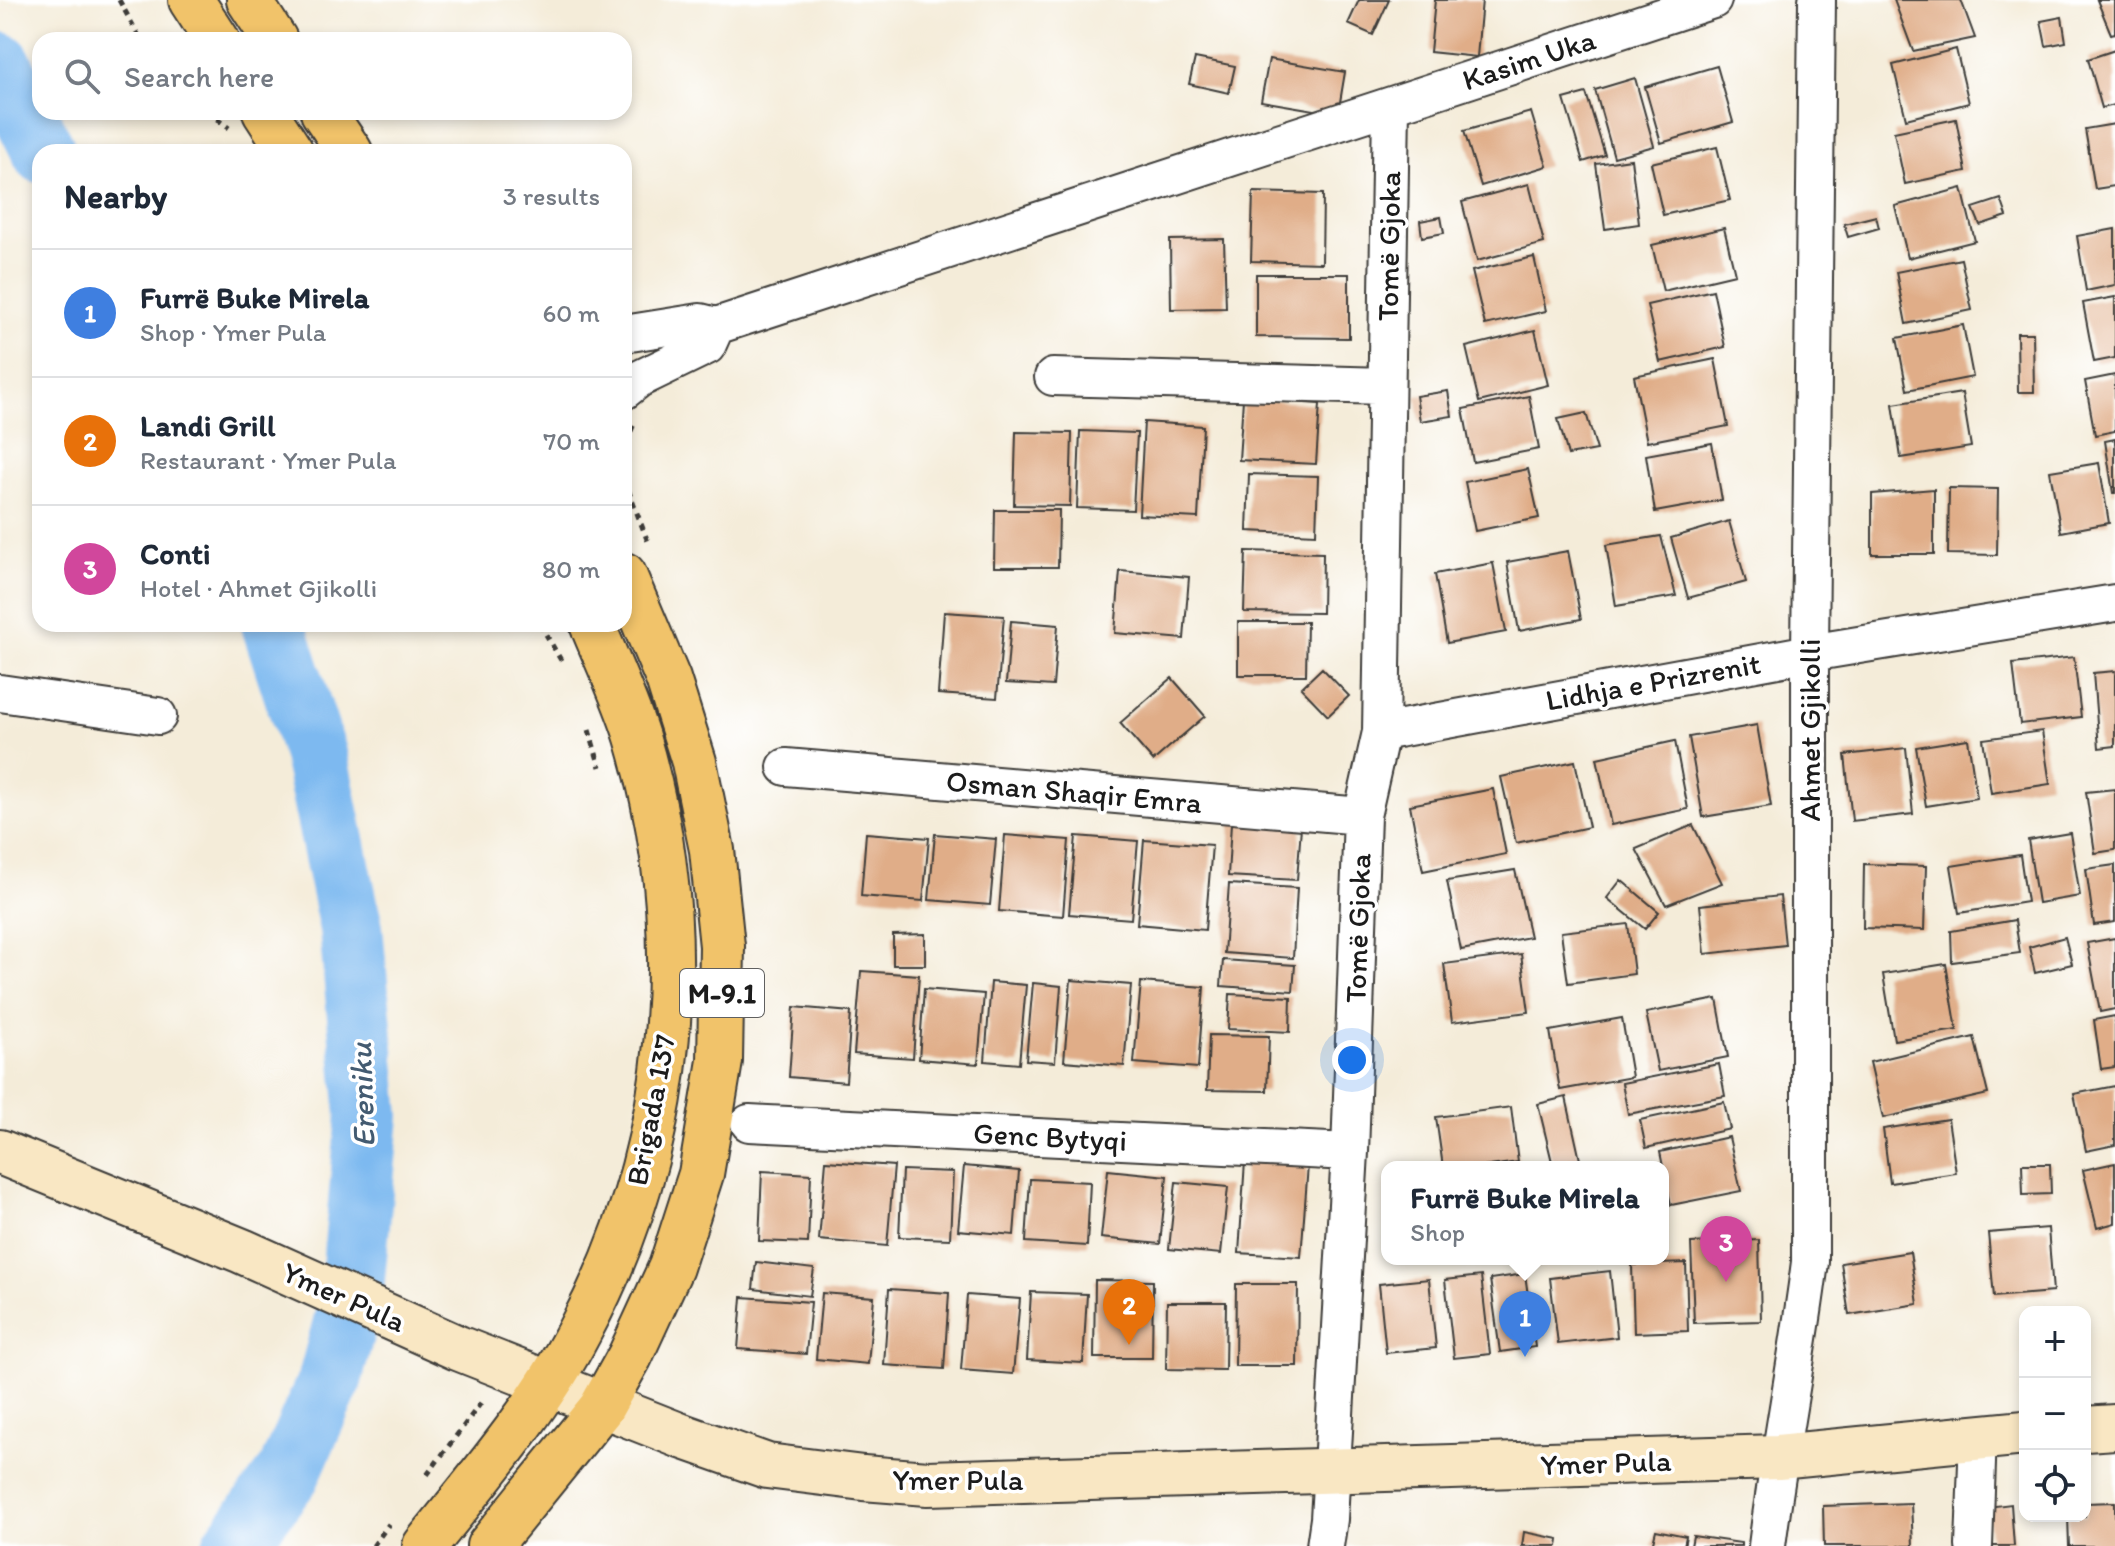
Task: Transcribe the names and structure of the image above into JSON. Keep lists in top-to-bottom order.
{
  "streets": {
    "main road": ["M-9.1", "Brigada 137"],
    "street": [
      "Kasim Uka",
      "Tomë Gjoka",
      "Lidhja e Prizrenit",
      "Ahmet Gjikolli",
      "Osman Shaqir Emra",
      "Genc Bytyqi",
      "Ymer Pula"
    ]
  },
  "crossings": [
    ["Kasim Uka", "Tomë Gjoka"],
    ["Tomë Gjoka", "Lidhja e Prizrenit"],
    ["Tomë Gjoka", "Osman Shaqir Emra"],
    ["Tomë Gjoka", "Genc Bytyqi"],
    ["Tomë Gjoka", "Ymer Pula"],
    ["Lidhja e Prizrenit", "Ahmet Gjikolli"],
    ["Ahmet Gjikolli", "Ymer Pula"],
    ["Brigada 137", "Ymer Pula"]
  ],
  "water": ["Ereniku"],
  "page": {
    "search": "Search here",
    "heading": ["Nearby", "3 results"],
    "list": [
      {
        "mark": "1",
        "name": "Furrë Buke Mirela",
        "note": "Shop · Ymer Pula",
        "value": "60 m"
      },
      {
        "mark": "2",
        "name": "Landi Grill",
        "note": "Restaurant · Ymer Pula",
        "value": "70 m"
      },
      {
        "mark": "3",
        "name": "Conti",
        "note": "Hotel · Ahmet Gjikolli",
        "value": "80 m"
      }
    ],
    "popup": ["Furrë Buke Mirela", "Shop"],
    "pins": ["3", "2", "1"],
    "map_buttons": ["+", "−"]
  }
}
